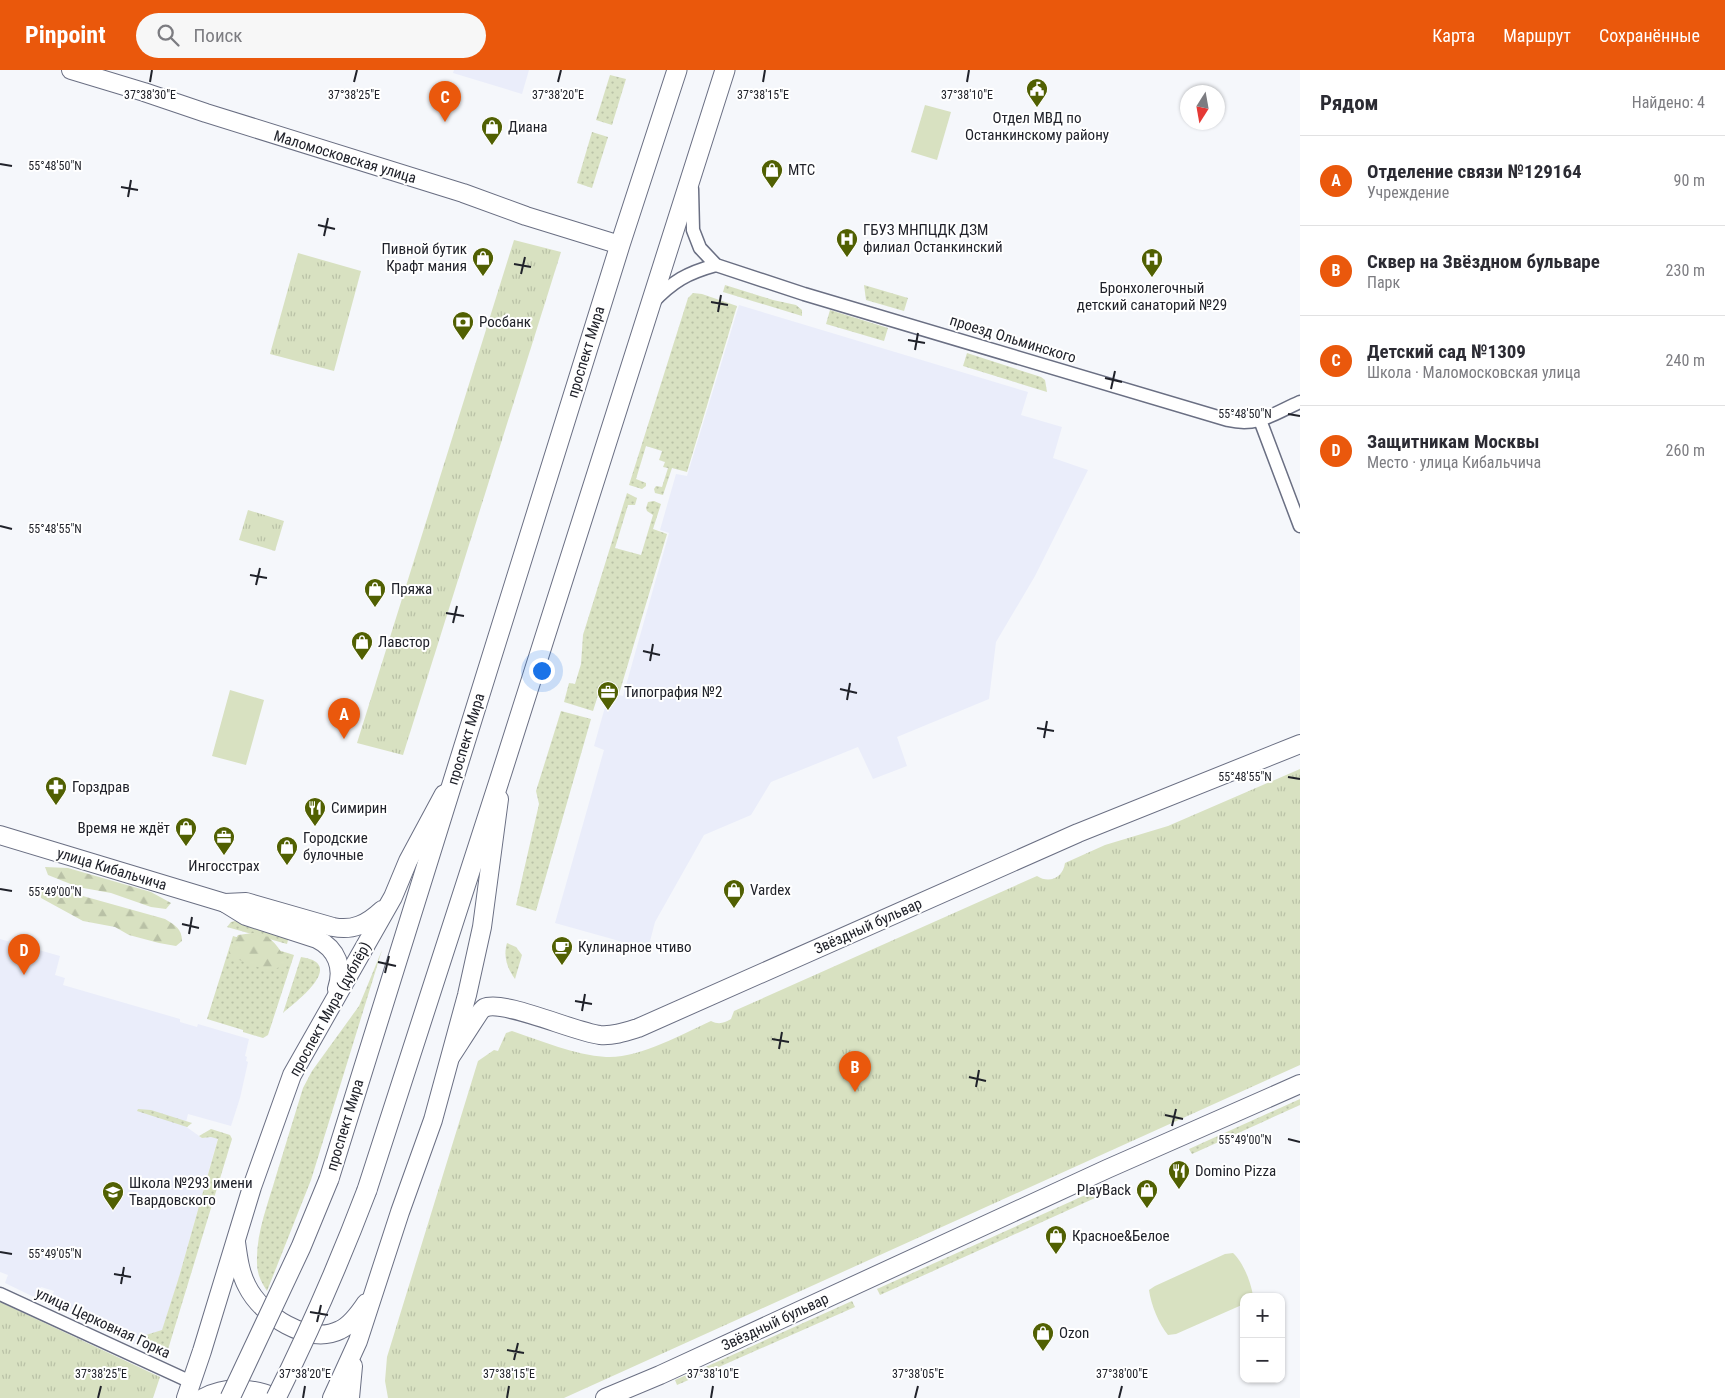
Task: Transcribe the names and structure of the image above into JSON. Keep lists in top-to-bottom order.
{
  "streets": {
    "main road": ["проспект Мира"],
    "street": [
      "Маломосковская улица",
      "проезд Ольминского",
      "улица Кибальчича",
      "Звёздный бульвар",
      "проспект Мира (дублёр)",
      "улица Церковная Горка"
    ]
  },
  "crossings": [
    ["Маломосковская улица", "проспект Мира"],
    ["проспект Мира", "проспект Мира (дублёр)"],
    ["улица Кибальчича", "проспект Мира (дублёр)"],
    ["проспект Мира (дублёр)", "улица Церковная Горка"]
  ],
  "places": {
    "public building": ["Отдел МВД по Останкинскому району"],
    "shop": [
      "Диана",
      "МТС",
      "Пивной бутик Крафт мания",
      "Пряжа",
      "Лавстор",
      "Время не ждёт",
      "Городские булочные",
      "Vardex",
      "PlayBack",
      "Красное&Белое",
      "Ozon"
    ],
    "hospital": ["ГБУЗ МНПЦДК ДЗМ филиал Останкинский", "Бронхолегочный детский санаторий №29"],
    "bank": ["Росбанк"],
    "office": ["Типография №2", "Ингосстрах"],
    "pharmacy": ["Горздрав"],
    "restaurant": ["Симирин", "Domino Pizza"],
    "cafe": ["Кулинарное чтиво"],
    "school or university": ["Школа №293 имени Твардовского"]
  },
  "north": "bottom",
  "page": {
    "header": "Pinpoint",
    "search": "Поиск",
    "nav": ["Карта", "Маршрут", "Сохранённые"],
    "heading": ["Рядом", "Найдено: 4"],
    "pins": [
      "C",
      "A",
      "D",
      "B"
    ],
    "list": [
      {
        "mark": "A",
        "name": "Отделение связи №129164",
        "note": "Учреждение",
        "value": "90 m"
      },
      {
        "mark": "B",
        "name": "Сквер на Звёздном бульваре",
        "note": "Парк",
        "value": "230 m"
      },
      {
        "mark": "C",
        "name": "Детский сад №1309",
        "note": "Школа · Маломосковская улица",
        "value": "240 m"
      },
      {
        "mark": "D",
        "name": "Защитникам Москвы",
        "note": "Место · улица Кибальчича",
        "value": "260 m"
      }
    ],
    "map_buttons": ["+", "−"]
  },
  "coordinates": [
    "37°38'30\"E",
    "37°38'25\"E",
    "37°38'15\"E",
    "37°38'20\"E",
    "37°38'10\"E",
    "55°48'50\"N",
    "55°48'55\"N",
    "55°49'00\"N",
    "55°49'05\"N",
    "37°38'05\"E",
    "37°38'00\"E"
  ]
}
